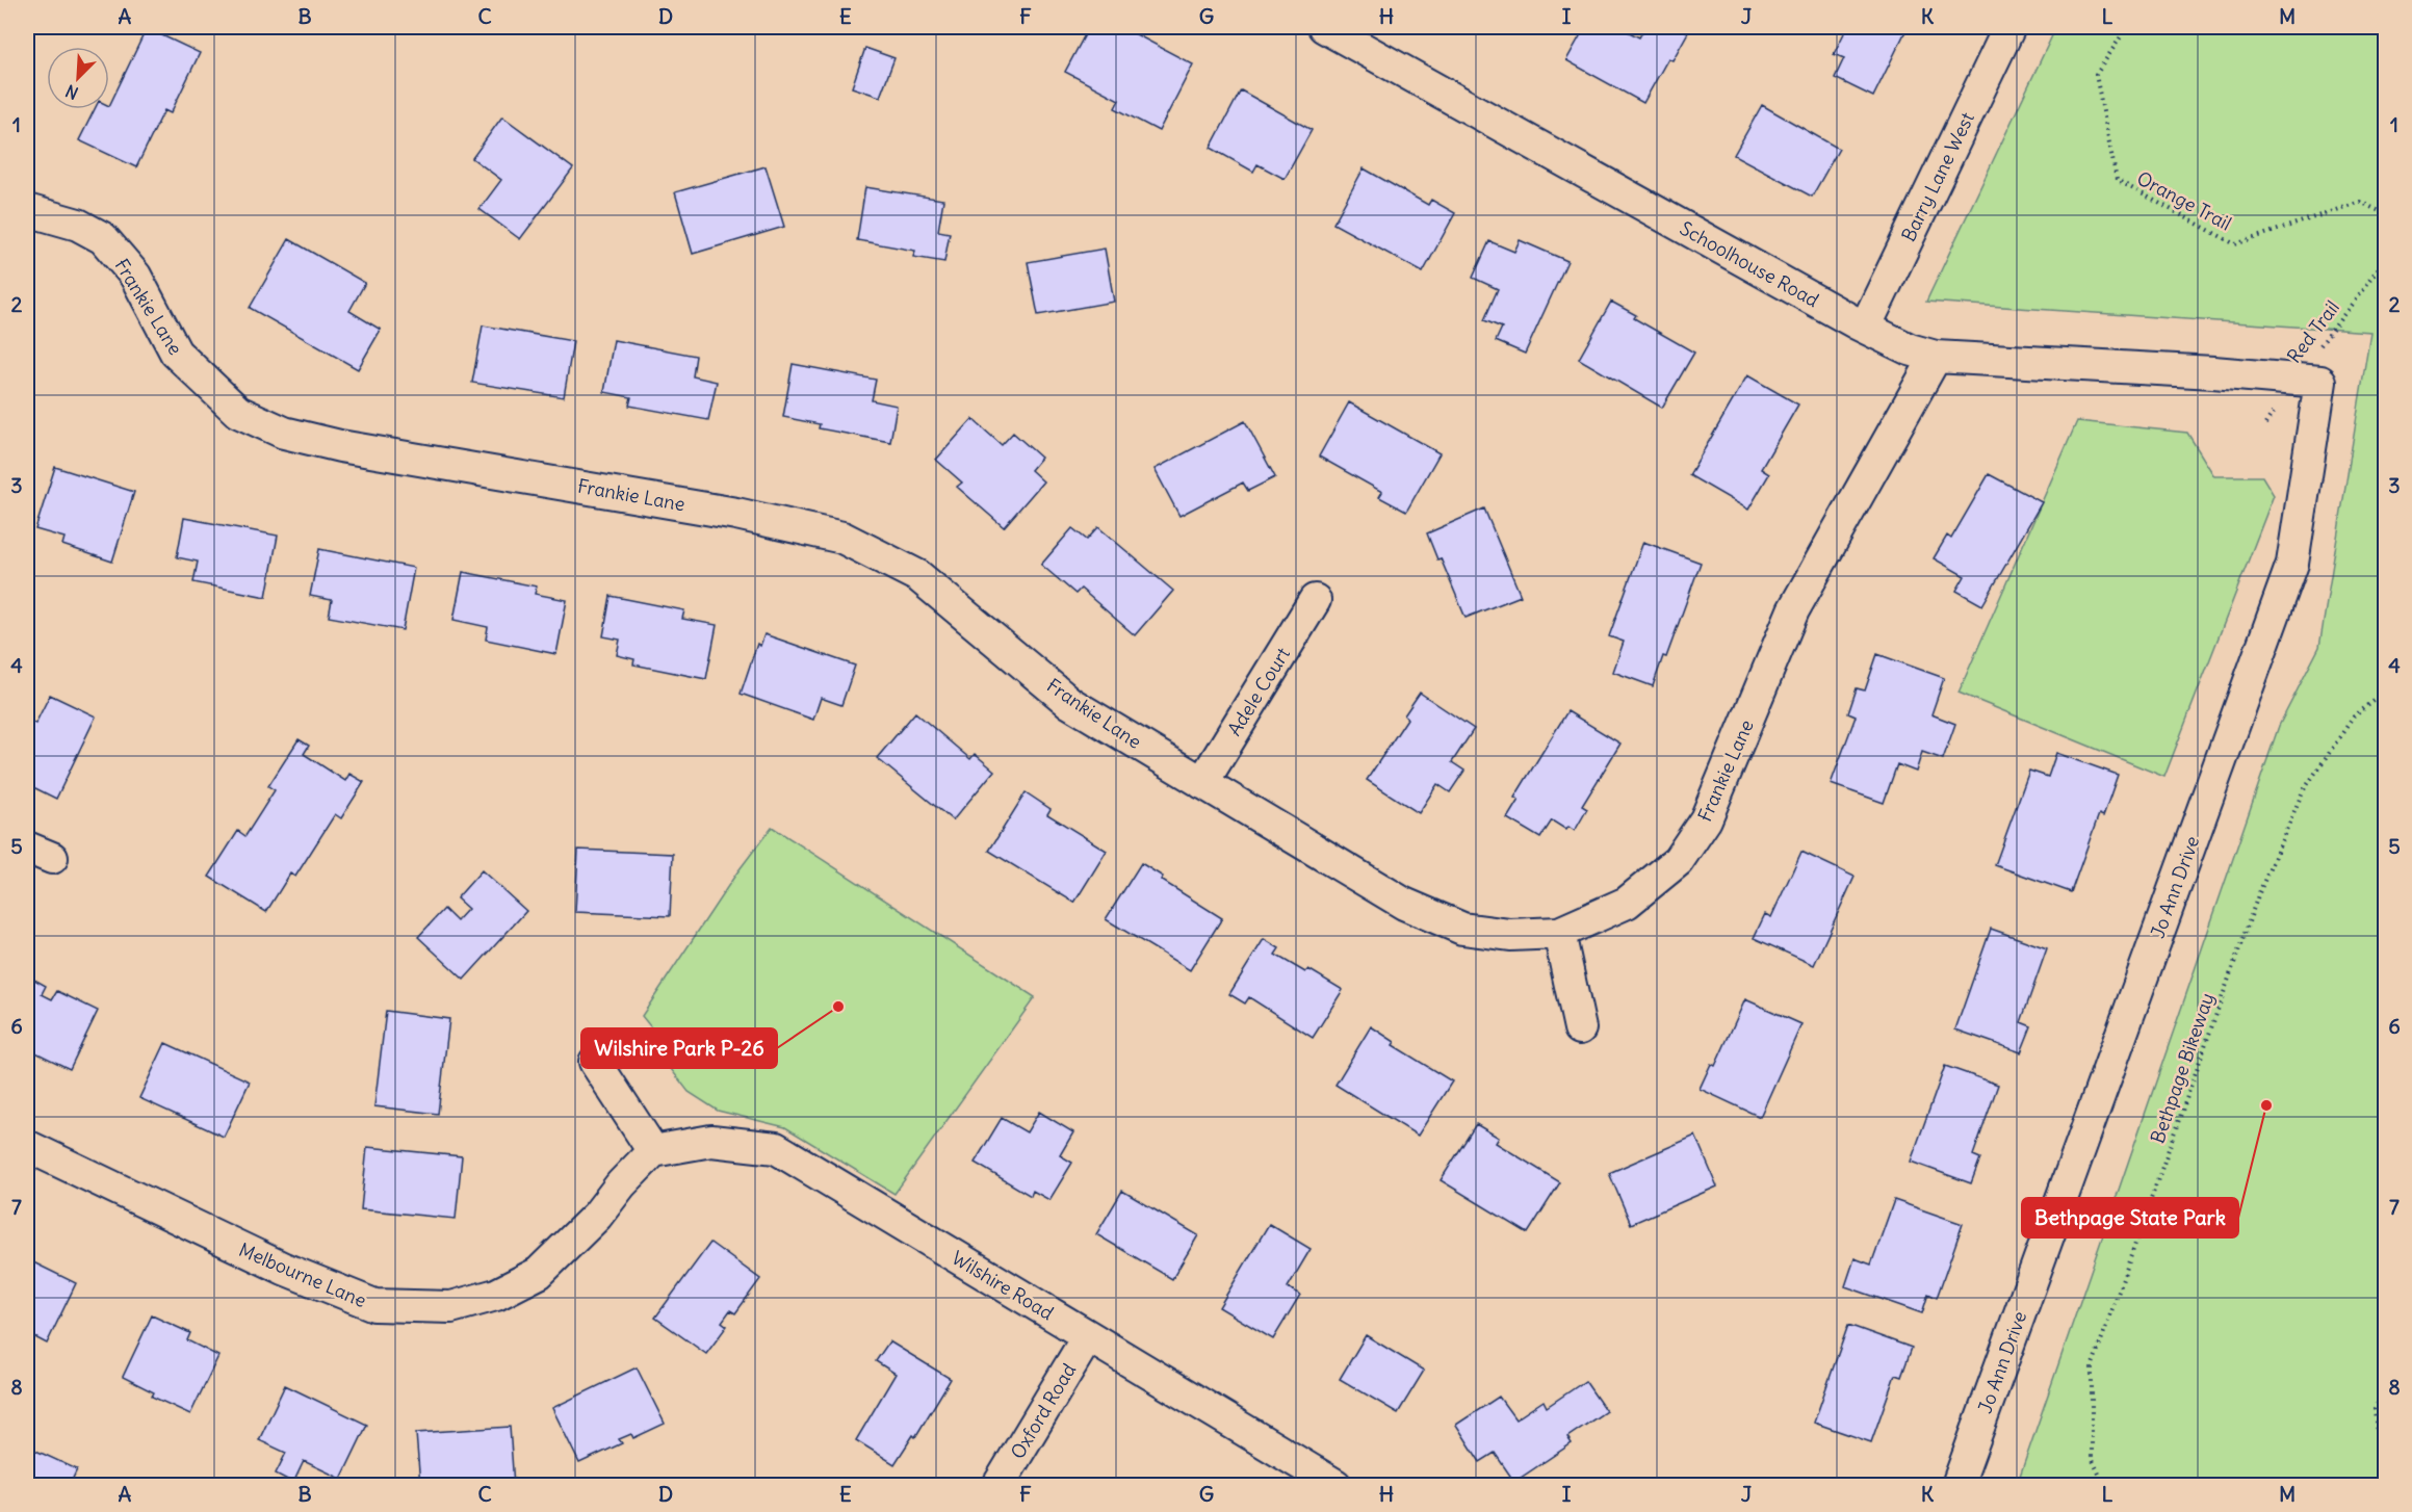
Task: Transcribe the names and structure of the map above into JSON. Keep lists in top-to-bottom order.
{
  "streets": {
    "street": [
      "Barry Lane West",
      "Schoolhouse Road",
      "Frankie Lane",
      "Adele Court",
      "Jo Ann Drive",
      "Melbourne Lane",
      "Wilshire Road",
      "Oxford Road"
    ],
    "path": ["Orange Trail", "Red Trail", "Bethpage Bikeway"]
  },
  "crossings": [
    ["Barry Lane West", "Schoolhouse Road"],
    ["Schoolhouse Road", "Frankie Lane"],
    ["Schoolhouse Road", "Jo Ann Drive"],
    ["Frankie Lane", "Adele Court"],
    ["Red Trail", "Jo Ann Drive"],
    ["Melbourne Lane", "Wilshire Road"],
    ["Wilshire Road", "Oxford Road"]
  ],
  "places": ["Wilshire Park P-26", "Bethpage State Park"],
  "north": "bottom left",
  "grid": {
    "columns": [
      "A",
      "B",
      "C",
      "D",
      "E",
      "F",
      "G",
      "H",
      "I",
      "J",
      "K",
      "L",
      "M"
    ],
    "rows": [
      "1",
      "2",
      "3",
      "4",
      "5",
      "6",
      "7",
      "8"
    ]
  }
}
